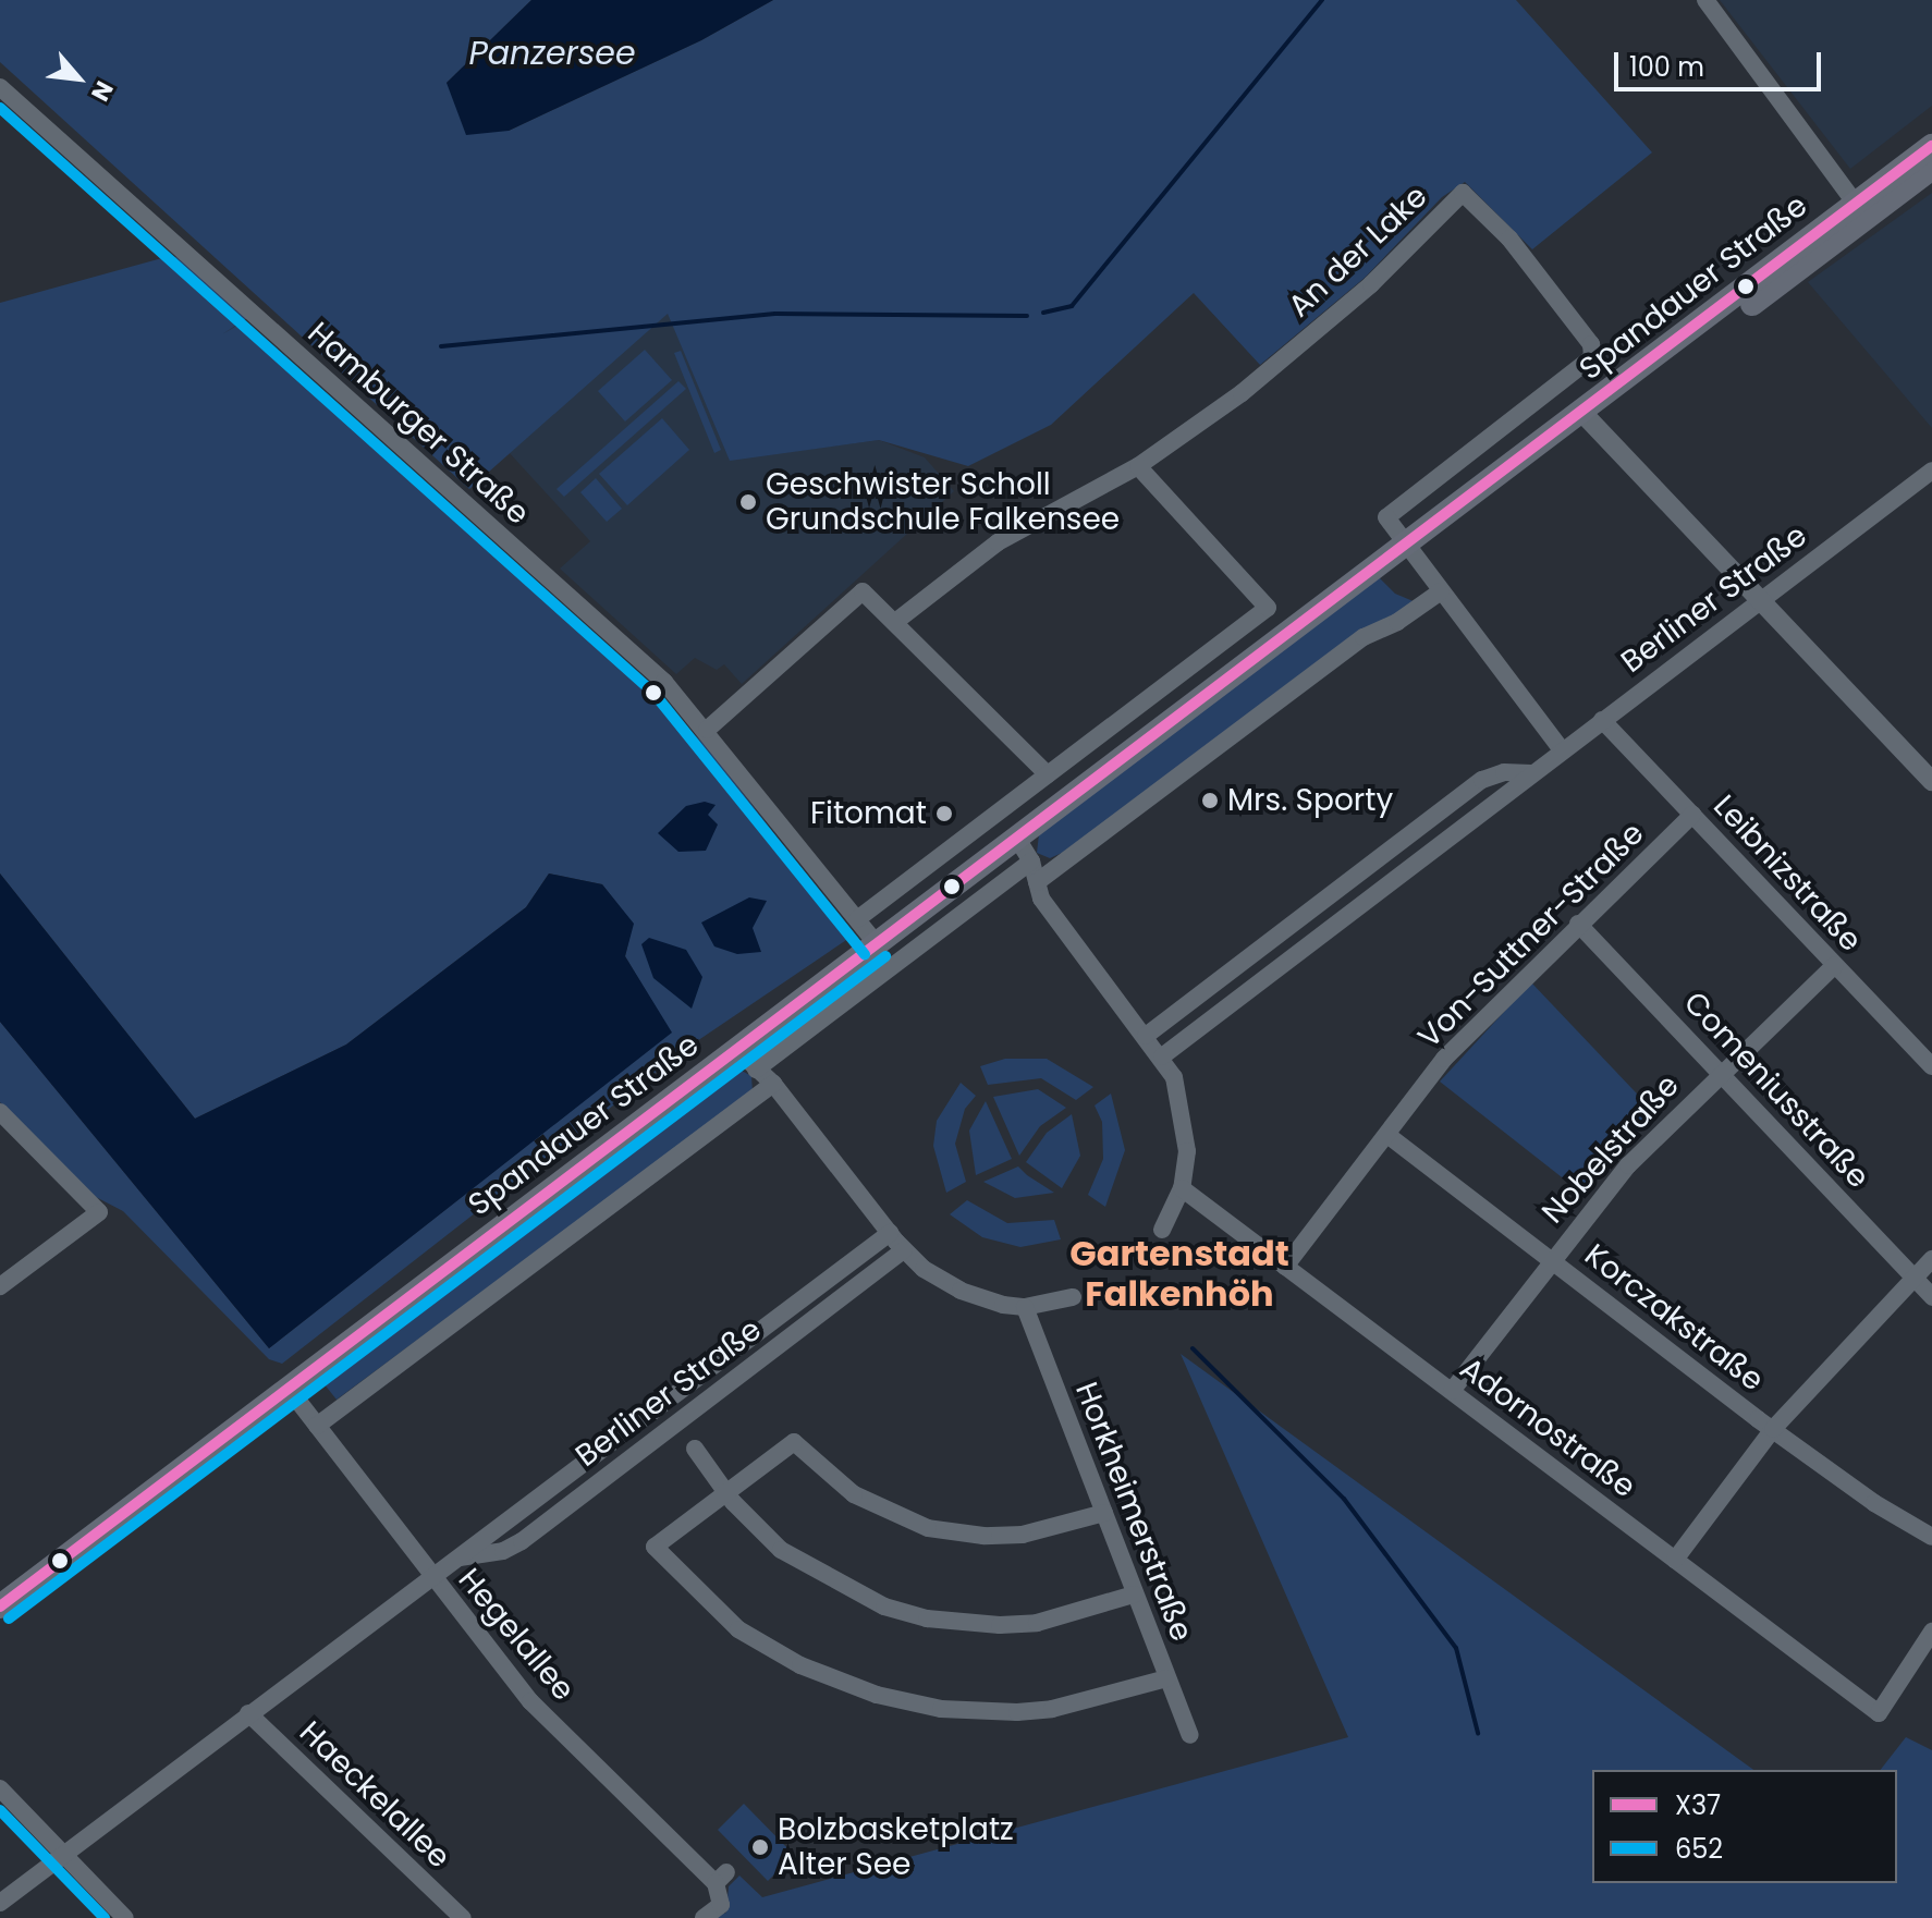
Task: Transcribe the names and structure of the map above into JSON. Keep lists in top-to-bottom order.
{
  "streets": {
    "main road": ["Spandauer Straße"],
    "street": [
      "An der Lake",
      "Hamburger Straße",
      "Berliner Straße",
      "Leibnizstraße",
      "Von-Suttner-Straße",
      "Comeniusstraße",
      "Nobelstraße",
      "Korczakstraße",
      "Adornostraße",
      "Horkheimerstraße",
      "Hegelallee",
      "Haeckelallee"
    ]
  },
  "crossings": [
    ["An der Lake", "Spandauer Straße"],
    ["Spandauer Straße", "Hamburger Straße"],
    ["Spandauer Straße", "Hegelallee"],
    ["Berliner Straße", "Leibnizstraße"],
    ["Berliner Straße", "Hegelallee"],
    ["Berliner Straße", "Haeckelallee"],
    ["Leibnizstraße", "Von-Suttner-Straße"],
    ["Leibnizstraße", "Nobelstraße"],
    ["Von-Suttner-Straße", "Comeniusstraße"],
    ["Von-Suttner-Straße", "Korczakstraße"],
    ["Von-Suttner-Straße", "Adornostraße"],
    ["Comeniusstraße", "Nobelstraße"],
    ["Nobelstraße", "Korczakstraße"],
    ["Nobelstraße", "Adornostraße"]
  ],
  "districts": ["Gartenstadt Falkenhöh"],
  "water": ["Panzersee"],
  "places": [
    "Geschwister Scholl Grundschule Falkensee",
    "Mrs. Sporty",
    "Fitomat",
    "Bolzbasketplatz Alter See"
  ],
  "lines": ["transit line 652", "transit line X37"],
  "legend": ["X37", "652"],
  "scale_bar": "100 m",
  "north": "bottom right"
}
